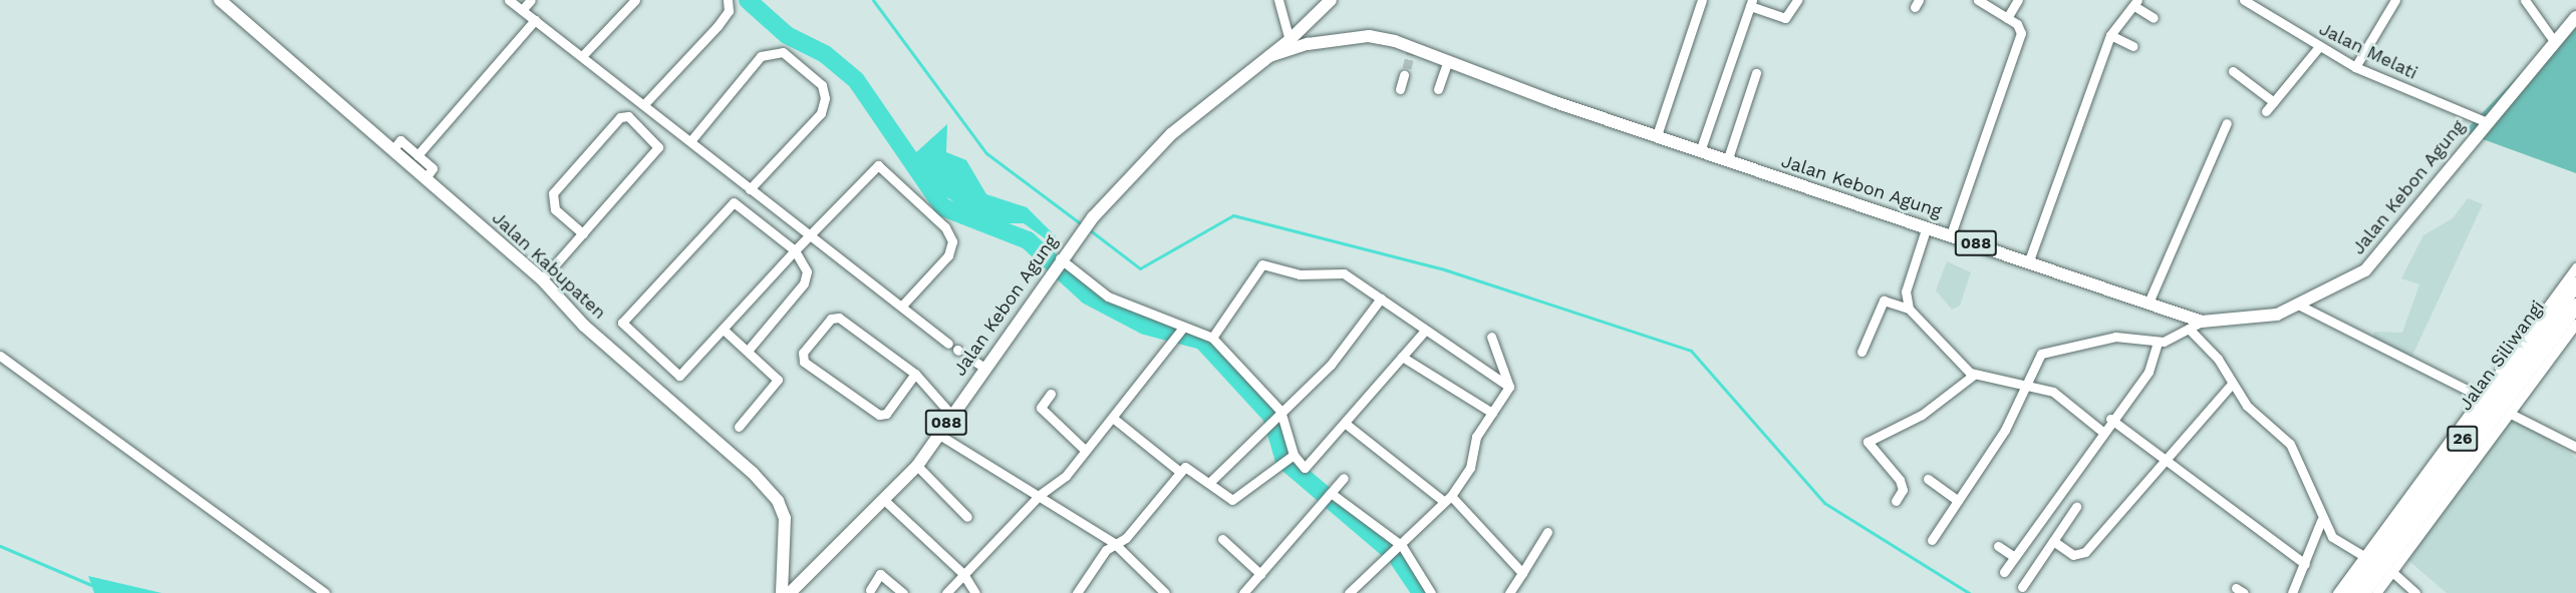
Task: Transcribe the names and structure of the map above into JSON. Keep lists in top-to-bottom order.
{
  "streets": {
    "highway": ["Jalan Siliwangi", "26"],
    "main road": ["Jalan Kebon Agung", "088", "Jalan Kabupaten"],
    "street": ["Jalan Melati"]
  },
  "crossings": [
    ["Jalan Melati", "Jalan Kebon Agung"]
  ]
}
